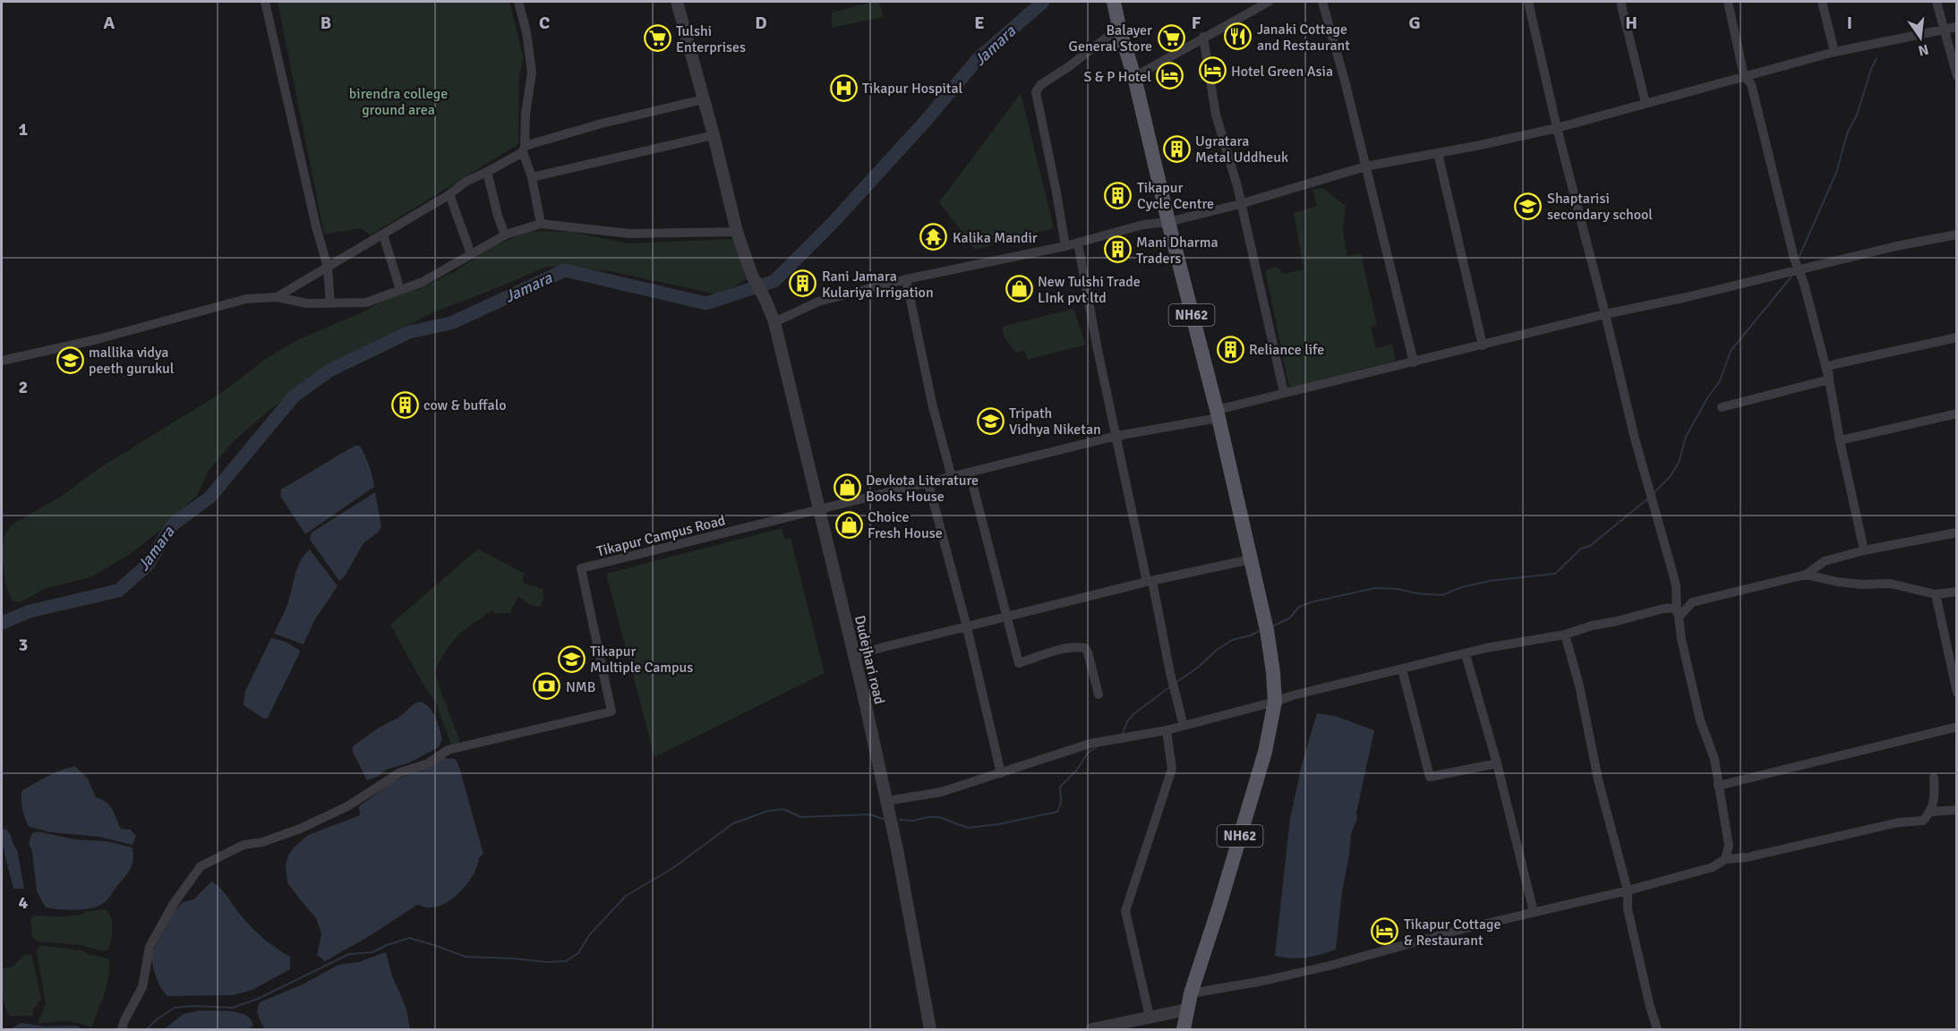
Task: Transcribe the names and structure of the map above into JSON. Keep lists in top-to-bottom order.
{
  "streets": {
    "main road": ["NH62"],
    "street": ["Tikapur Campus Road", "Dudejhari road"]
  },
  "crossings": [
    ["NH62", "Tikapur Campus Road"],
    ["Tikapur Campus Road", "Dudejhari road"]
  ],
  "water": ["Jamara"],
  "parks": ["birendra college ground area"],
  "places": {
    "restaurant": ["Janaki Cottage and Restaurant"],
    "supermarket": ["Balayer General Store", "Tulshi Enterprises"],
    "hotel": ["Hotel Green Asia", "S & P Hotel", "Tikapur Cottage & Restaurant"],
    "hospital": ["Tikapur Hospital"],
    "building": [
      "Ugratara Metal Uddheuk",
      "Tikapur Cycle Centre",
      "Mani Dharma Traders",
      "Rani Jamara Kulariya Irrigation",
      "Reliance life",
      "cow & buffalo"
    ],
    "school or university": [
      "Shaptarisi secondary school",
      "mallika vidya peeth gurukul",
      "Tripath Vidhya Niketan",
      "Tikapur Multiple Campus"
    ],
    "temple": ["Kalika Mandir"],
    "shop": ["New Tulshi Trade LInk pvt ltd", "Devkota Literature Books House", "Choice Fresh House"],
    "bank": ["NMB"]
  },
  "north": "bottom",
  "grid": {
    "columns": [
      "A",
      "B",
      "C",
      "D",
      "E",
      "F",
      "G",
      "H",
      "I"
    ],
    "rows": [
      "1",
      "2",
      "3",
      "4"
    ]
  }
}
